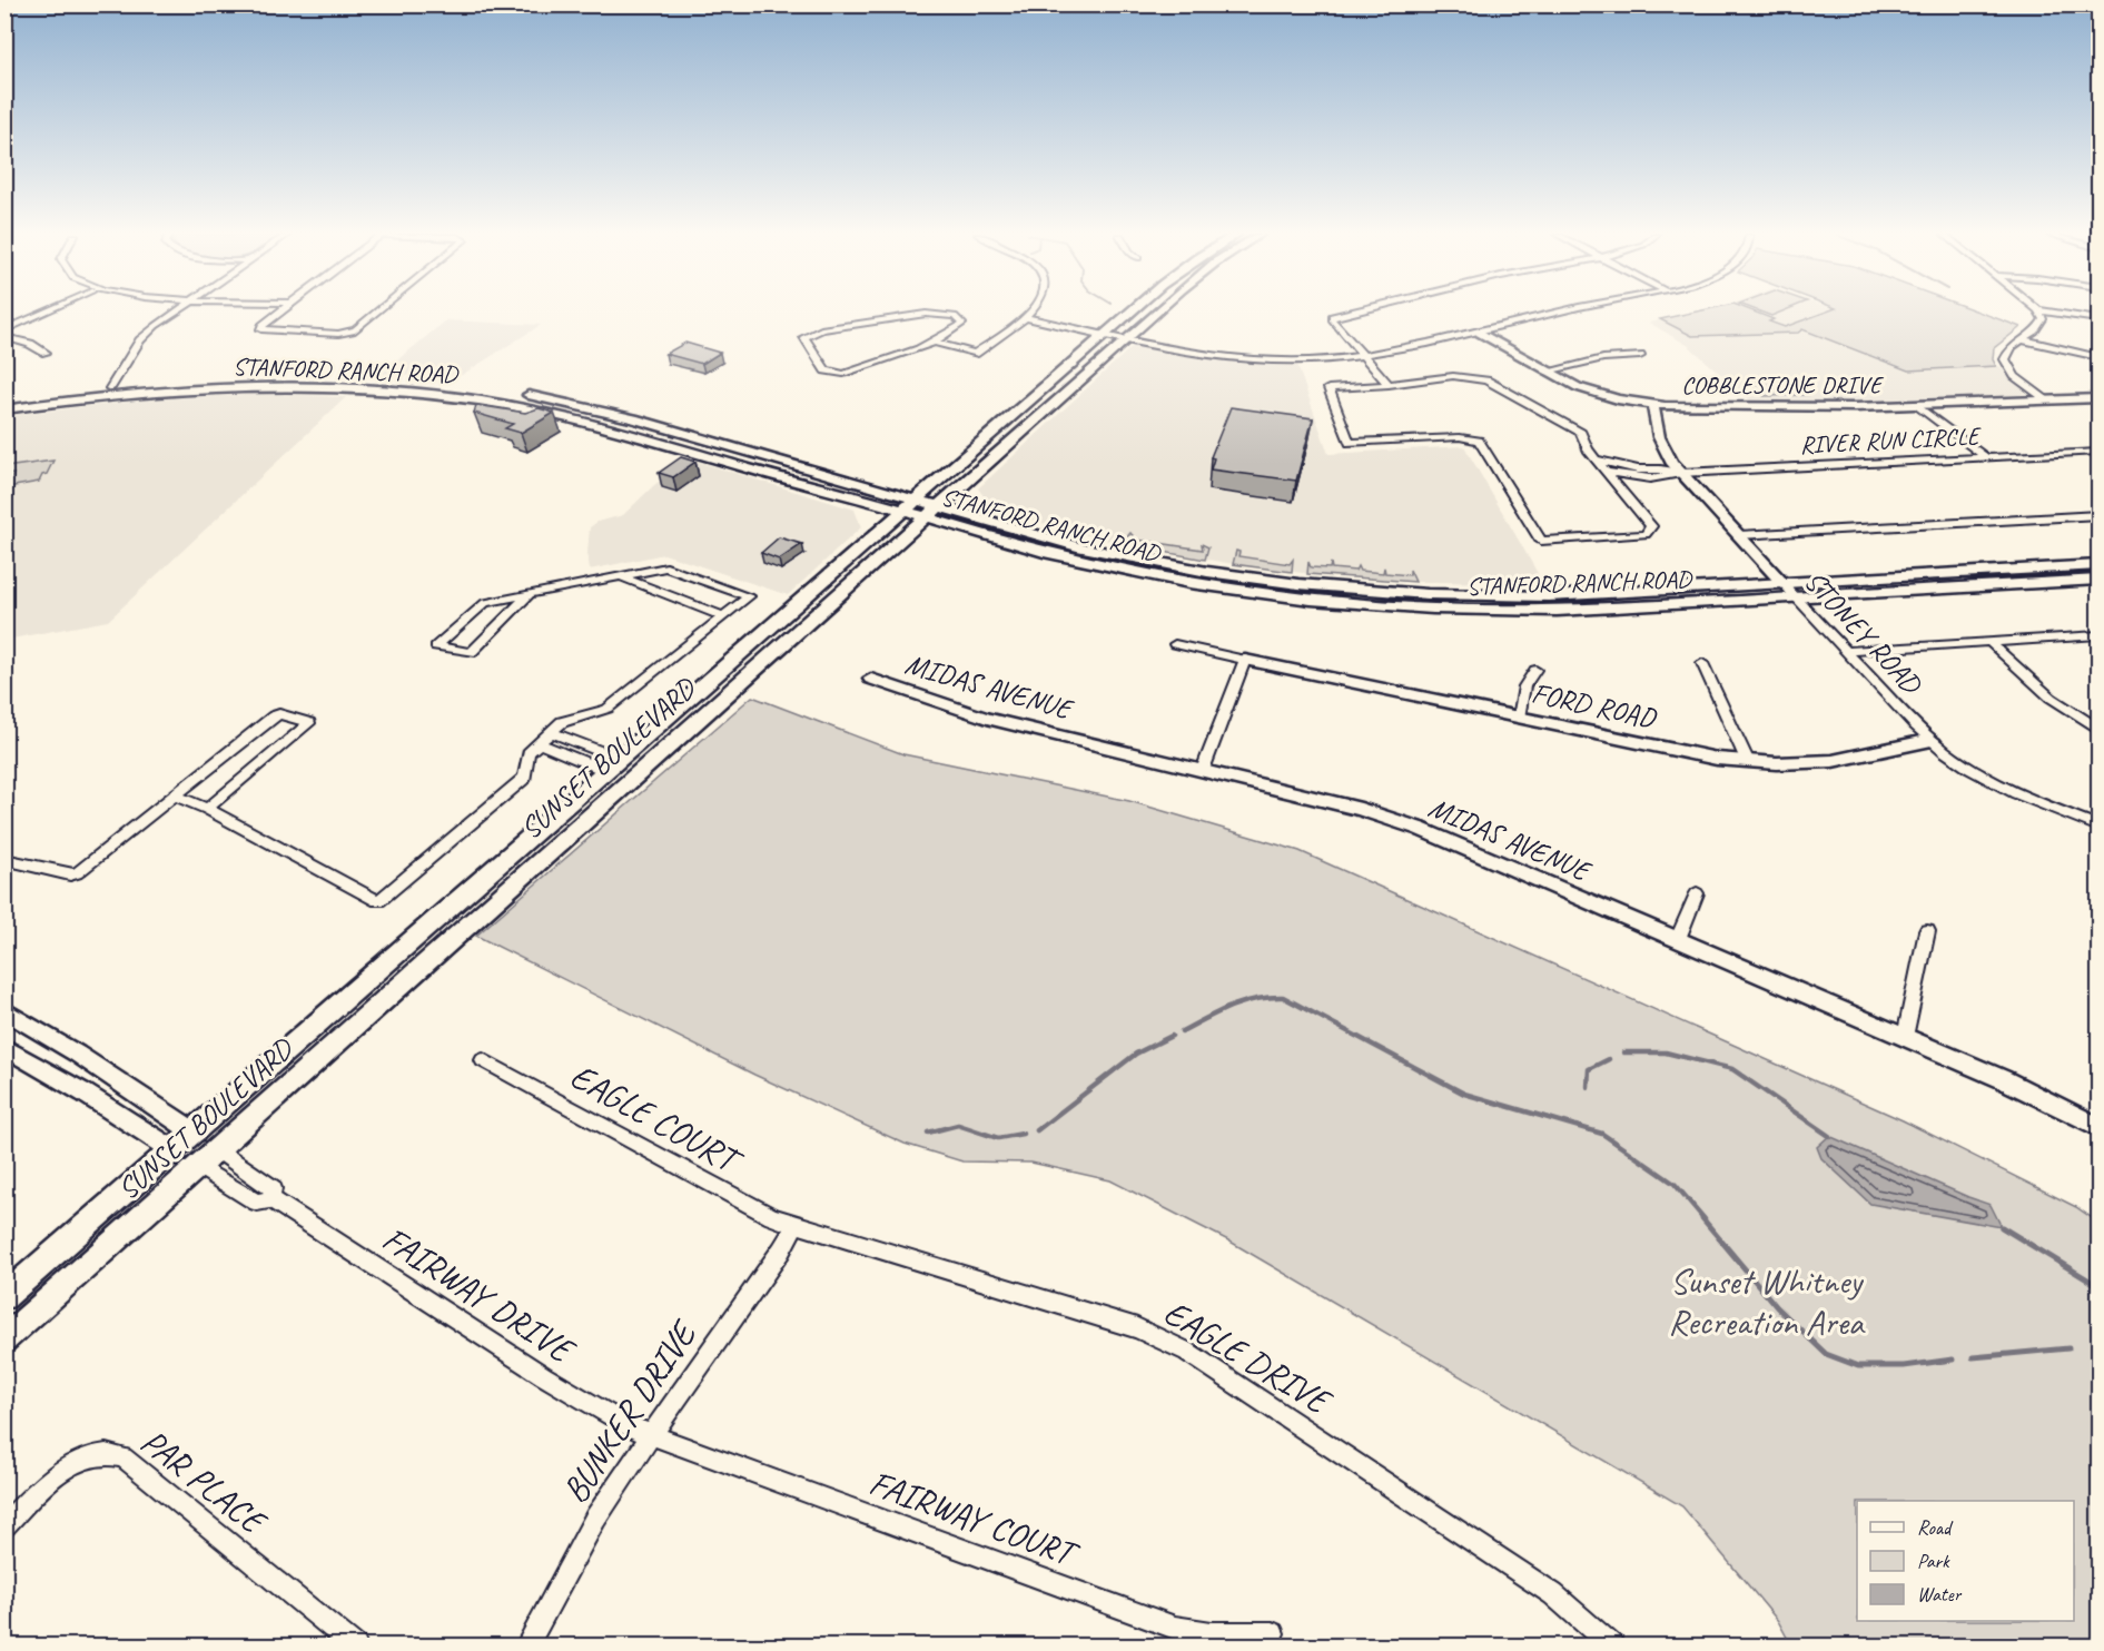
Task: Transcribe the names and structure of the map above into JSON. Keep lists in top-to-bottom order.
{
  "streets": {
    "main road": ["STANFORD RANCH ROAD", "SUNSET BOULEVARD"],
    "street": [
      "COBBLESTONE DRIVE",
      "RIVER RUN CIRCLE",
      "STONEY ROAD",
      "MIDAS AVENUE",
      "FORD ROAD",
      "EAGLE COURT",
      "FAIRWAY DRIVE",
      "EAGLE DRIVE",
      "BUNKER DRIVE",
      "PAR PLACE",
      "FAIRWAY COURT"
    ]
  },
  "crossings": [
    ["STANFORD RANCH ROAD", "STONEY ROAD"],
    ["STANFORD RANCH ROAD", "SUNSET BOULEVARD"],
    ["COBBLESTONE DRIVE", "STONEY ROAD"],
    ["RIVER RUN CIRCLE", "STONEY ROAD"],
    ["STONEY ROAD", "FORD ROAD"],
    ["SUNSET BOULEVARD", "FAIRWAY DRIVE"],
    ["EAGLE COURT", "EAGLE DRIVE"],
    ["EAGLE COURT", "BUNKER DRIVE"],
    ["FAIRWAY DRIVE", "BUNKER DRIVE"],
    ["FAIRWAY DRIVE", "FAIRWAY COURT"],
    ["EAGLE DRIVE", "BUNKER DRIVE"],
    ["BUNKER DRIVE", "FAIRWAY COURT"]
  ],
  "parks": ["Sunset Whitney Recreation Area"],
  "legend": ["Road", "Park", "Water"]
}
